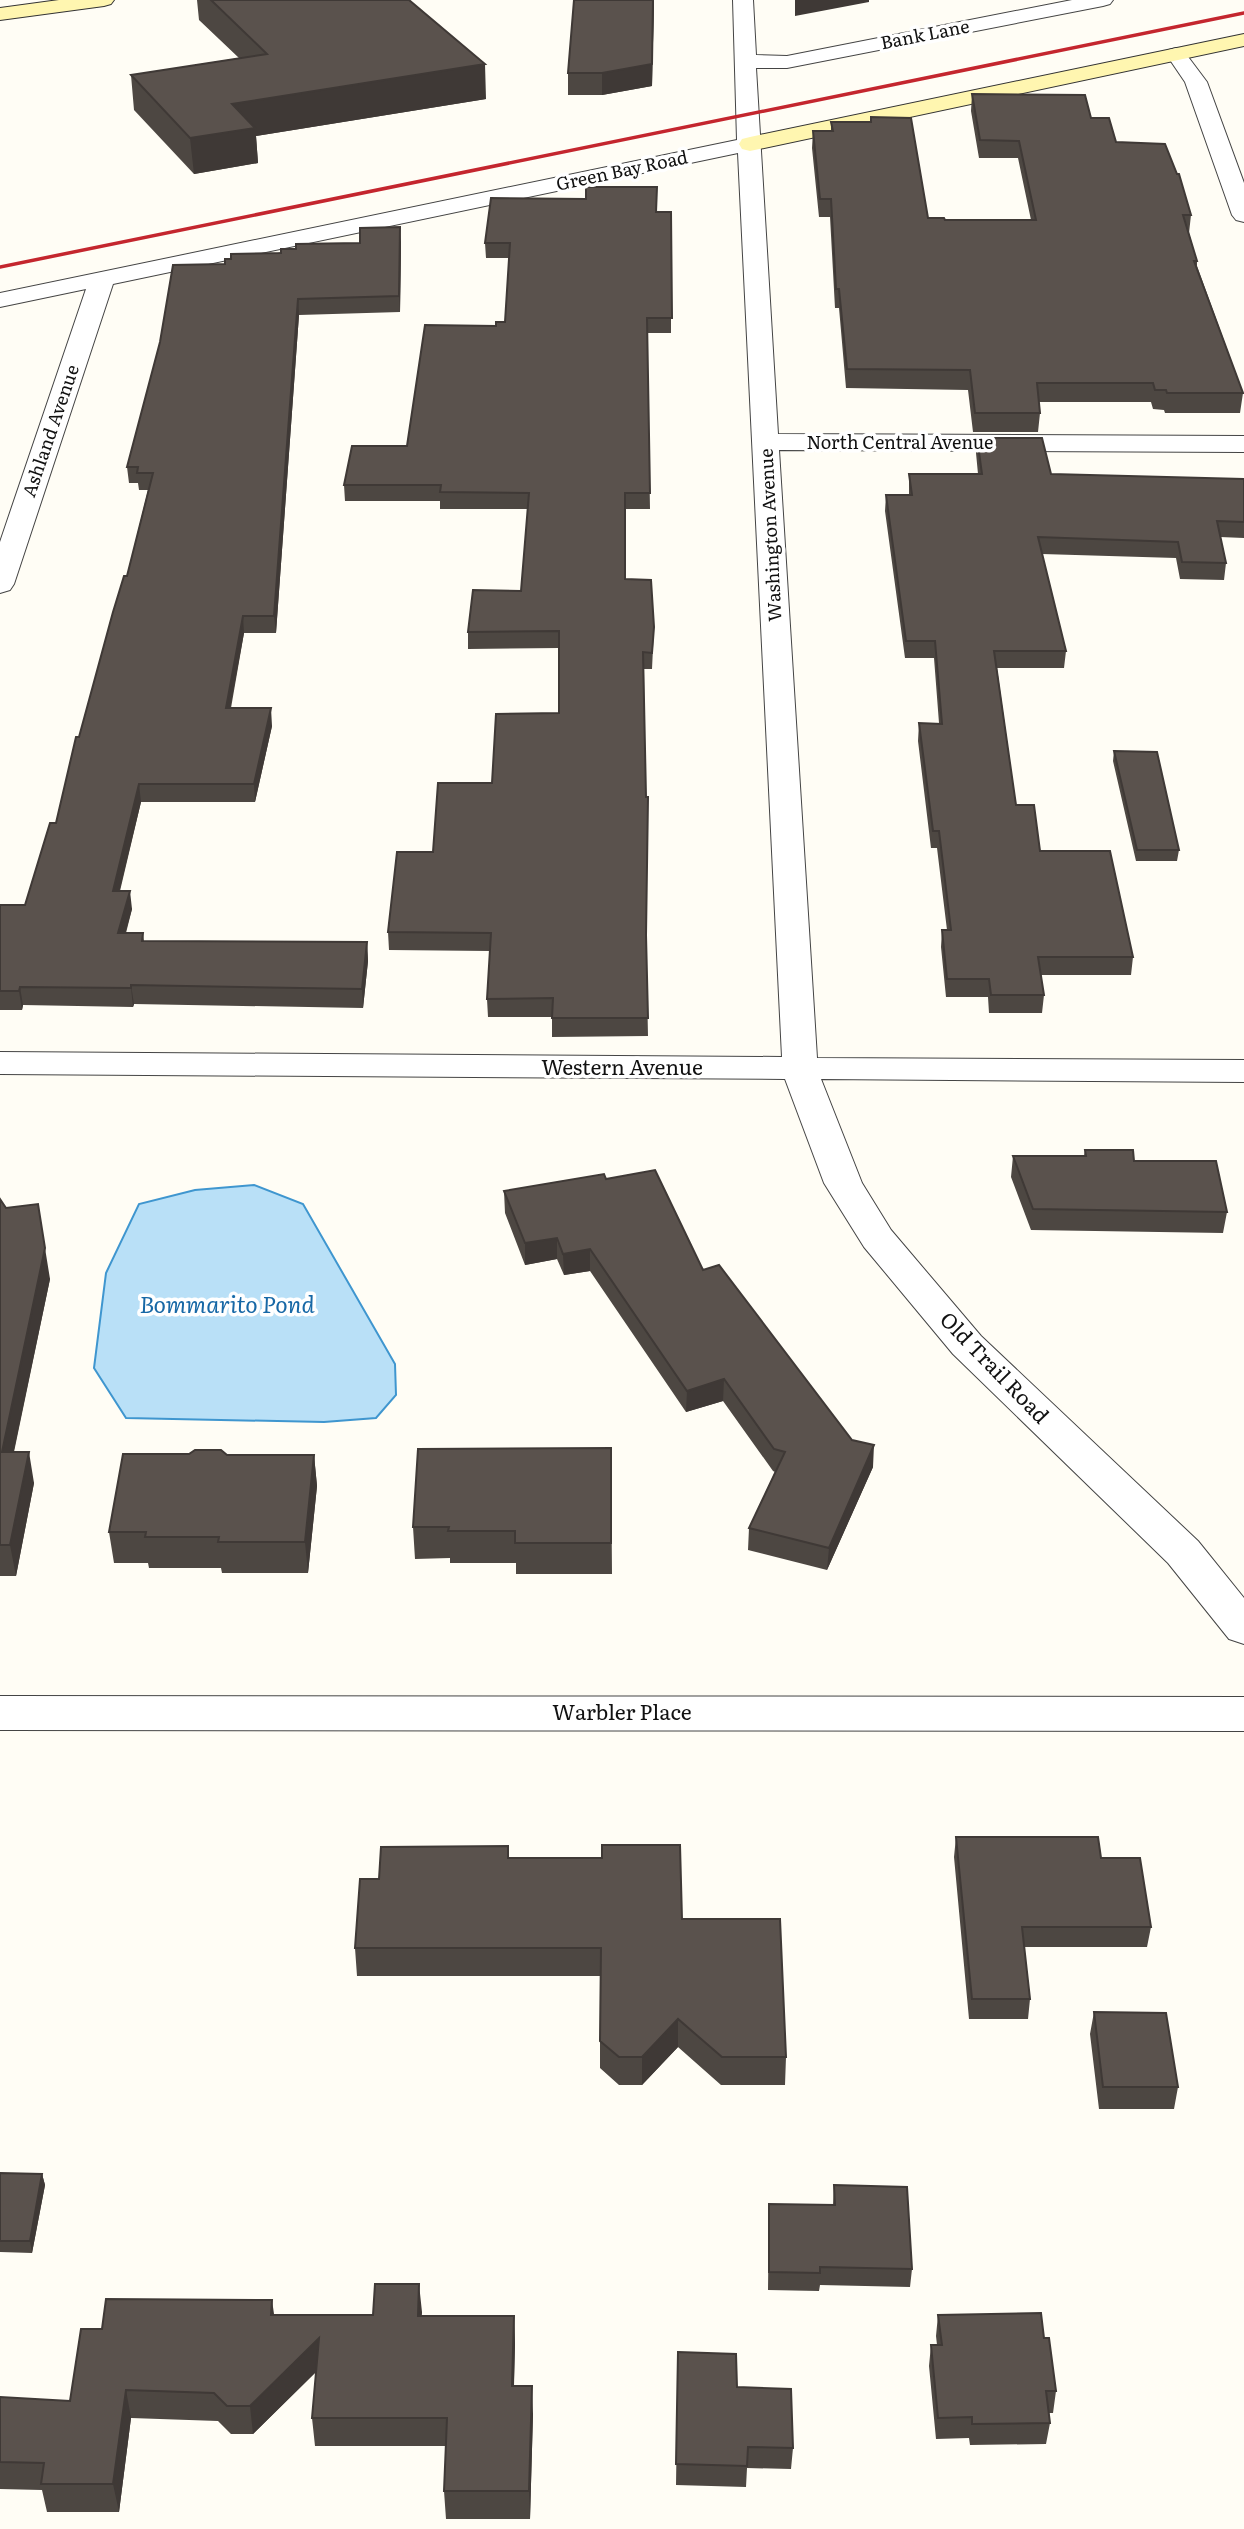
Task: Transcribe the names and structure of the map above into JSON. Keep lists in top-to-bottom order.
{
  "streets": {
    "street": [
      "Bank Lane",
      "Green Bay Road",
      "Ashland Avenue",
      "North Central Avenue",
      "Washington Avenue",
      "Western Avenue",
      "Old Trail Road",
      "Warbler Place"
    ]
  },
  "crossings": [
    ["Bank Lane", "Washington Avenue"],
    ["Green Bay Road", "Ashland Avenue"],
    ["Green Bay Road", "Washington Avenue"],
    ["North Central Avenue", "Washington Avenue"],
    ["Washington Avenue", "Western Avenue"],
    ["Washington Avenue", "Old Trail Road"],
    ["Western Avenue", "Old Trail Road"]
  ],
  "water": ["Bommarito Pond"]
}
